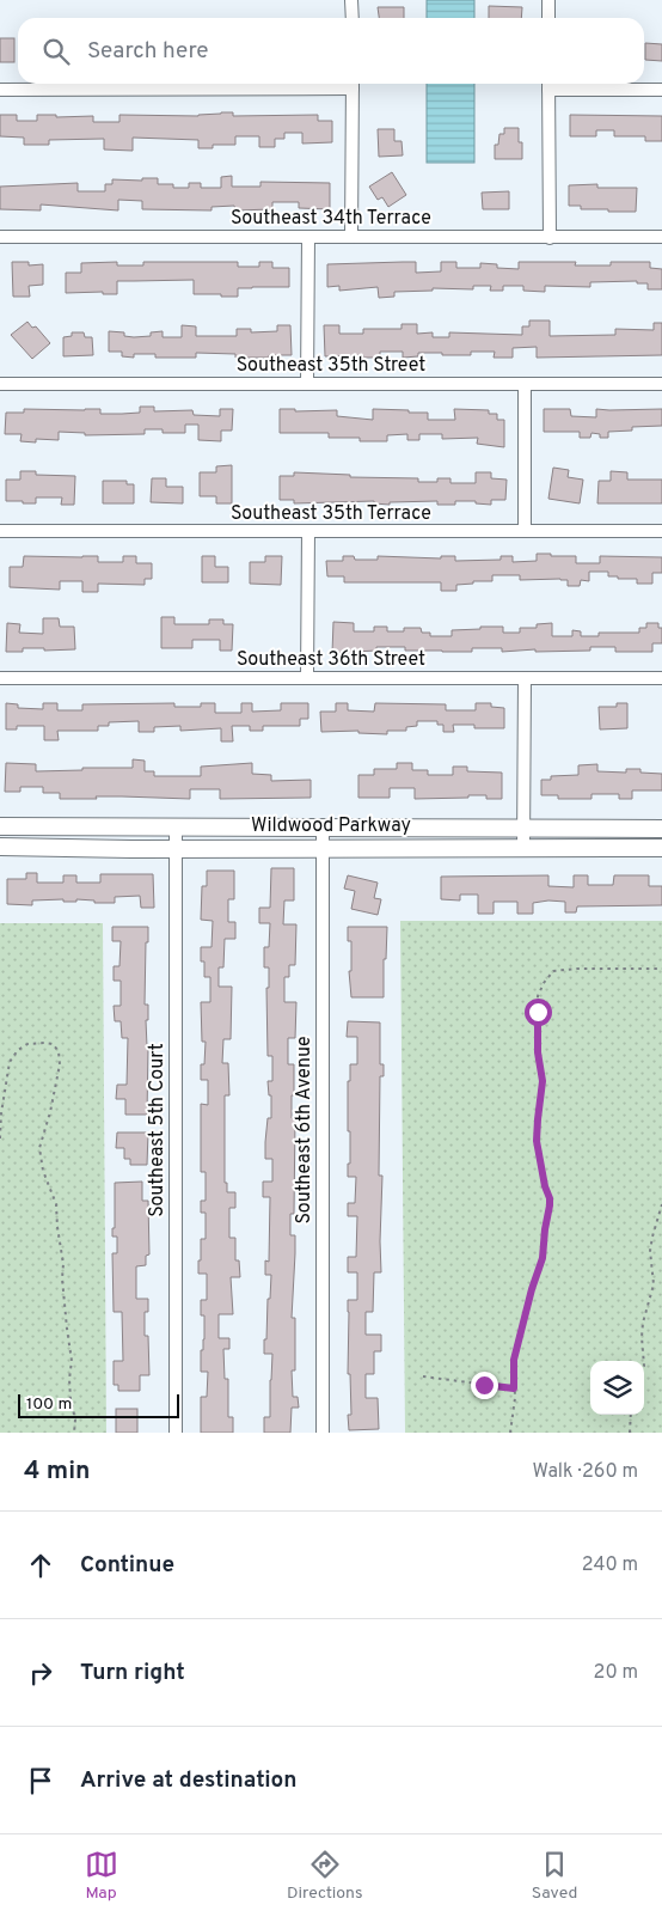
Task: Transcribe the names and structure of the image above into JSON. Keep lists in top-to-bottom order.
{
  "streets": {
    "street": [
      "Southeast 34th Terrace",
      "Southeast 35th Street",
      "Southeast 35th Terrace",
      "Southeast 36th Street",
      "Wildwood Parkway",
      "Southeast 5th Court",
      "Southeast 6th Avenue"
    ]
  },
  "crossings": [
    ["Wildwood Parkway", "Southeast 5th Court"],
    ["Wildwood Parkway", "Southeast 6th Avenue"]
  ],
  "scale_bar": "100 m",
  "page": {
    "search": "Search here",
    "scale": "100 m",
    "heading": ["4 min", "Walk · 260 m"],
    "list": [
      ["Continue", "240 m"],
      ["Turn right", "20 m"],
      "Arrive at destination"
    ],
    "nav": ["Map", "Directions", "Saved"]
  }
}
